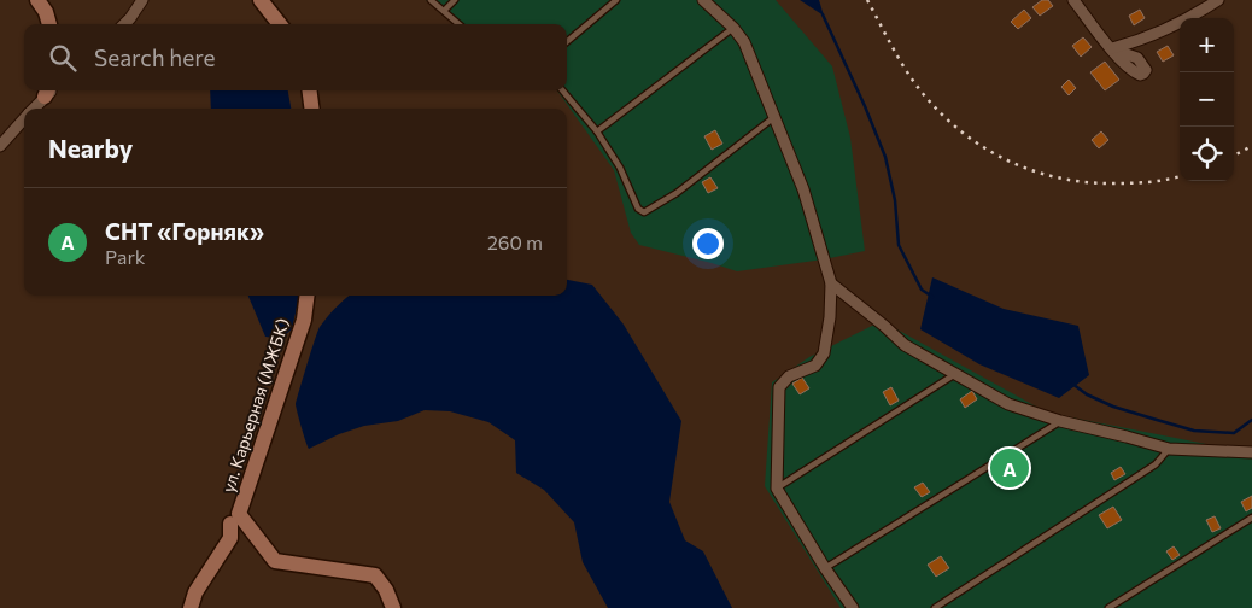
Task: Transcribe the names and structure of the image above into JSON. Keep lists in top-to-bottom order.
{
  "streets": {
    "street": ["ул. Карьерная (МЖБК)"]
  },
  "page": {
    "map_buttons": ["+", "−"],
    "search": "Search here",
    "heading": "Nearby",
    "list": [
      {
        "mark": "A",
        "name": "СНТ «Горняк»",
        "note": "Park",
        "value": "260 m"
      }
    ],
    "pins": "A"
  }
}
